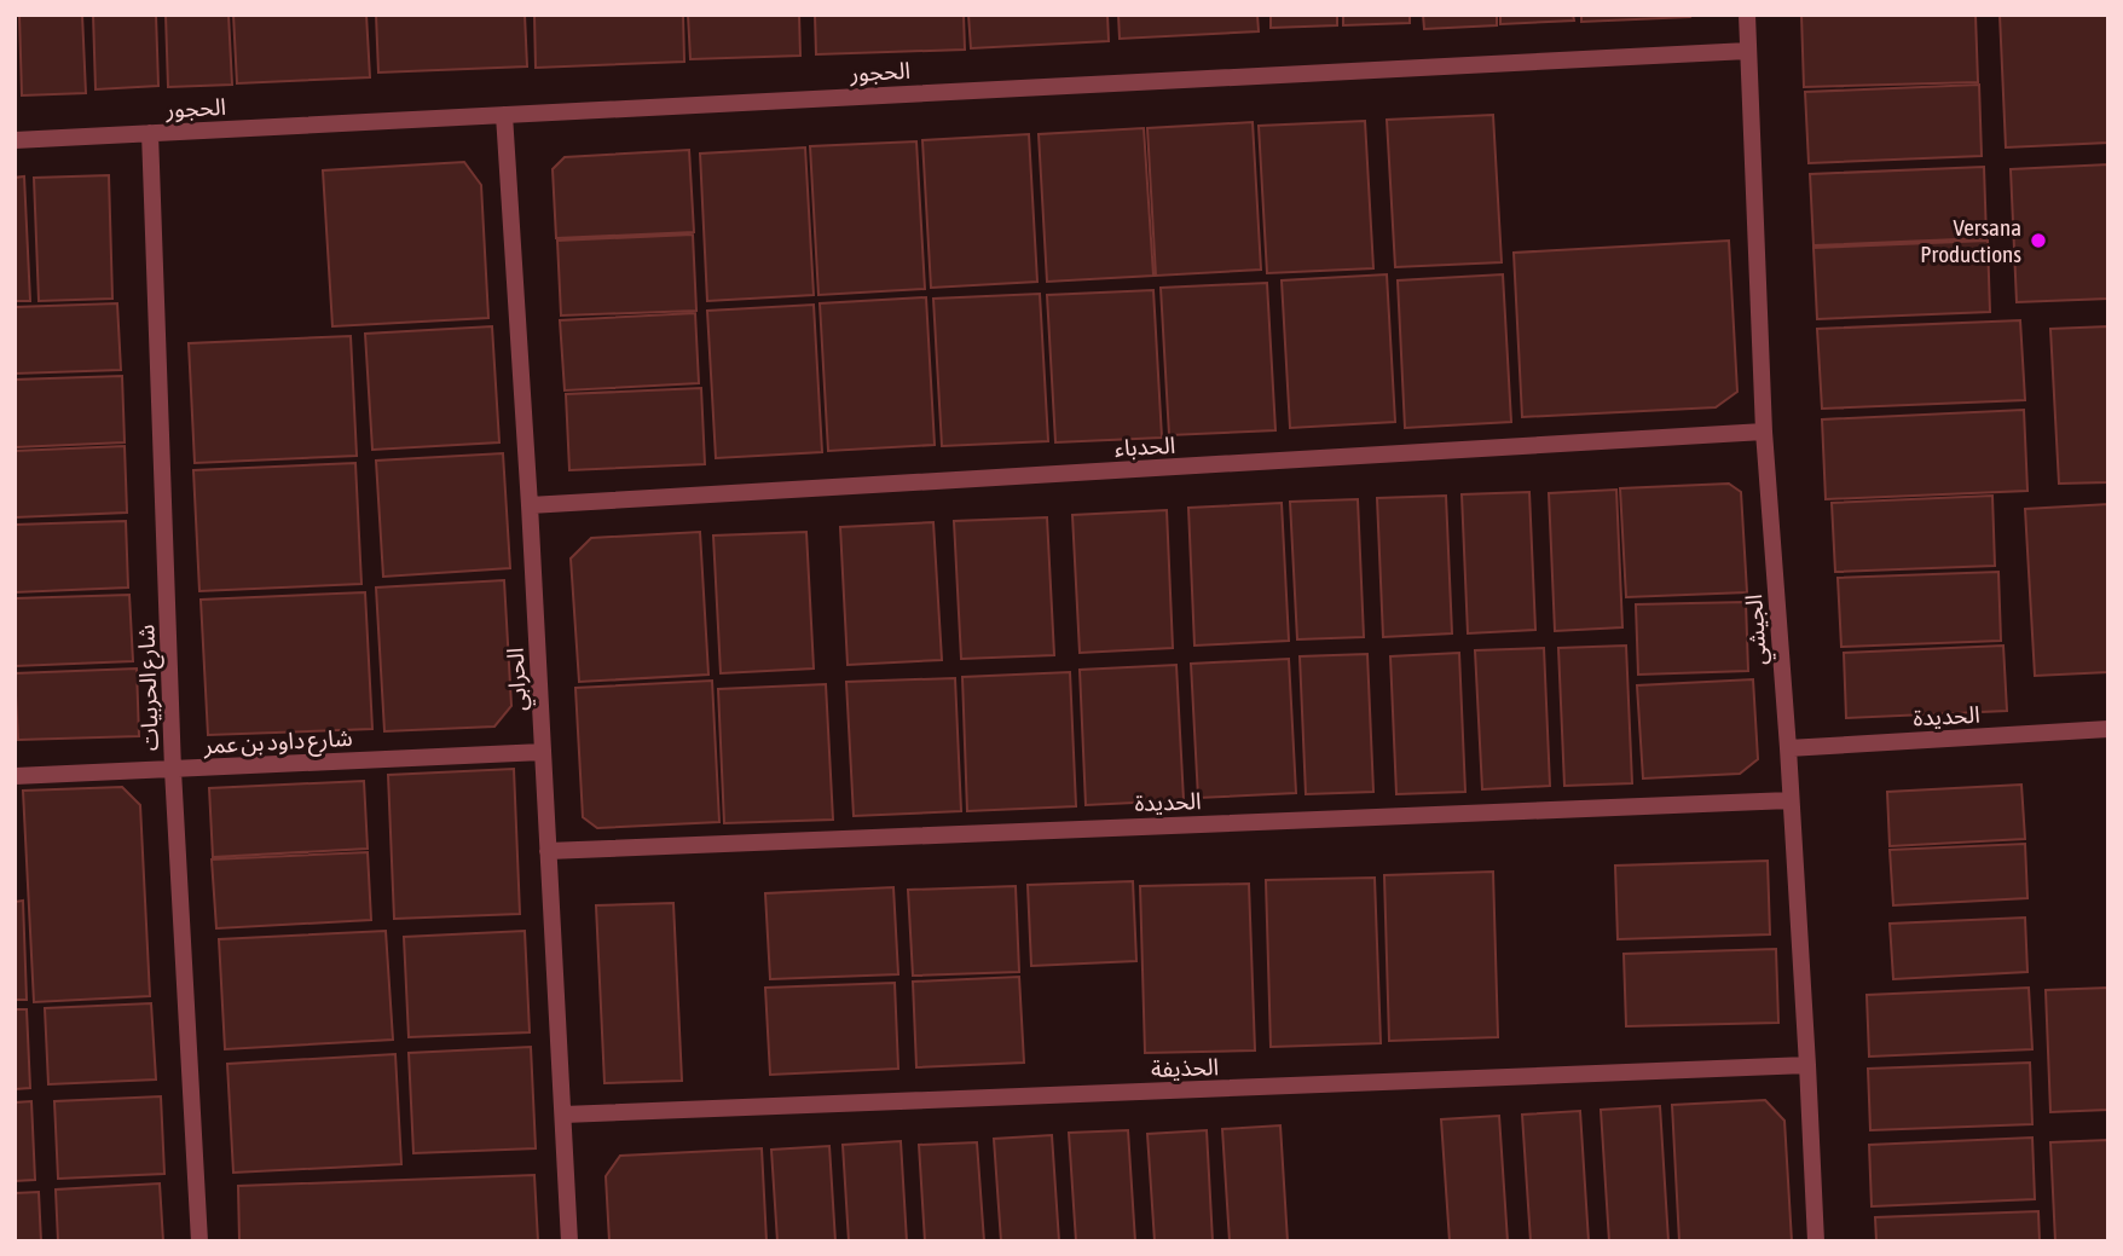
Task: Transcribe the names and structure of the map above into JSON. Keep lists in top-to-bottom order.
{
  "streets": {
    "street": [
      "الحجور",
      "الحدباء",
      "الجيشي",
      "الحرابي",
      "شارع الحربيات",
      "الحديدة",
      "شارع داود بن عمر",
      "الحذيفة"
    ]
  },
  "crossings": [
    ["الحجور", "الجيشي"],
    ["الحجور", "الحرابي"],
    ["الحجور", "شارع الحربيات"],
    ["الحدباء", "الجيشي"],
    ["الحدباء", "الحرابي"],
    ["الجيشي", "الحديدة"],
    ["الجيشي", "الحذيفة"],
    ["الحرابي", "الحديدة"],
    ["الحرابي", "شارع داود بن عمر"],
    ["الحرابي", "الحذيفة"],
    ["شارع الحربيات", "شارع داود بن عمر"]
  ],
  "places": ["Versana Productions"]
}
